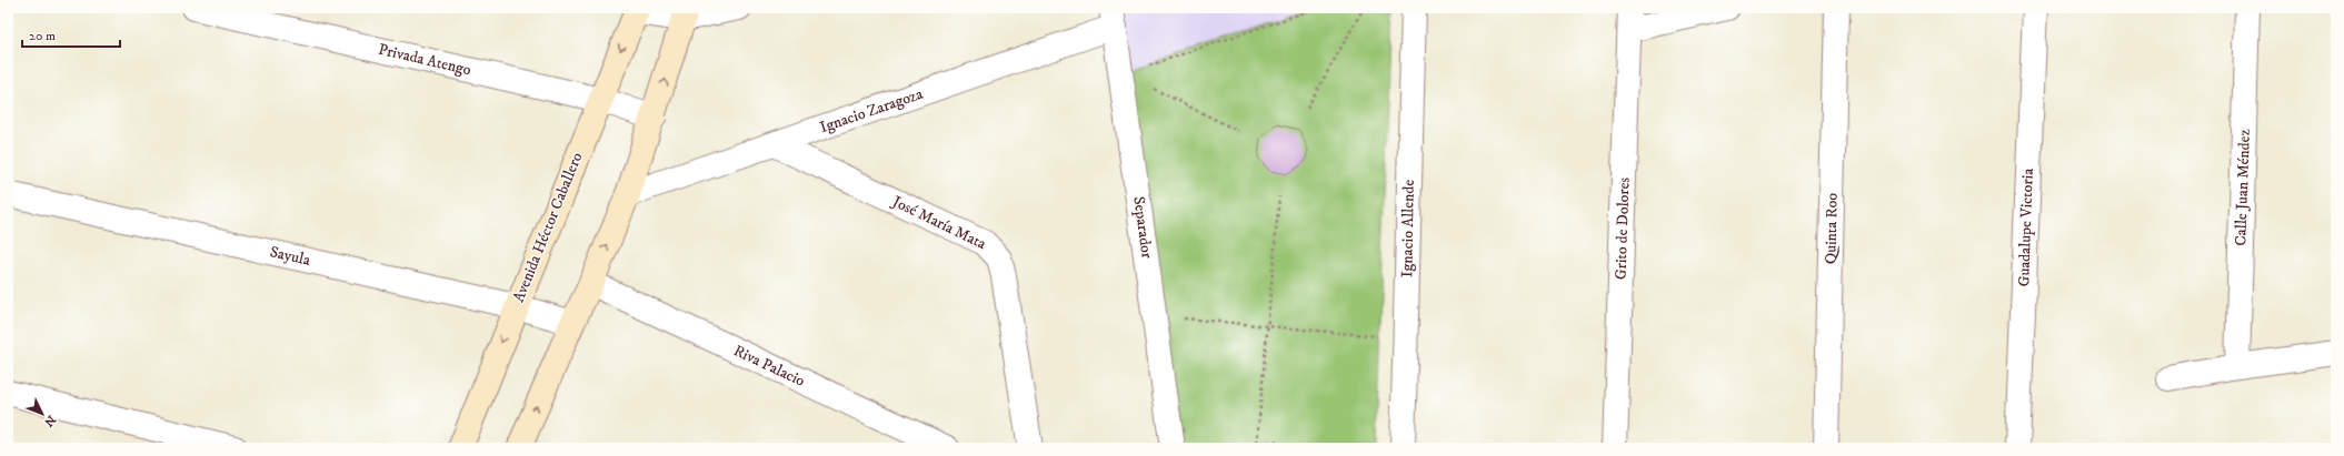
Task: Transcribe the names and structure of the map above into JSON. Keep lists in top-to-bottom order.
{
  "streets": {
    "main road": ["Avenida Héctor Caballero"],
    "street": [
      "Privada Atengo",
      "Ignacio Zaragoza",
      "Calle Juan Méndez",
      "José María Mata",
      "Separador",
      "Guadalupe Victoria",
      "Ignacio Allende",
      "Grito de Dolores",
      "Quinta Roo",
      "Sayula",
      "Riva Palacio"
    ]
  },
  "crossings": [
    ["Privada Atengo", "Avenida Héctor Caballero"],
    ["Ignacio Zaragoza", "José María Mata"],
    ["Ignacio Zaragoza", "Separador"],
    ["Avenida Héctor Caballero", "Sayula"]
  ],
  "scale_bar": "20 m",
  "north": "bottom right"
}
